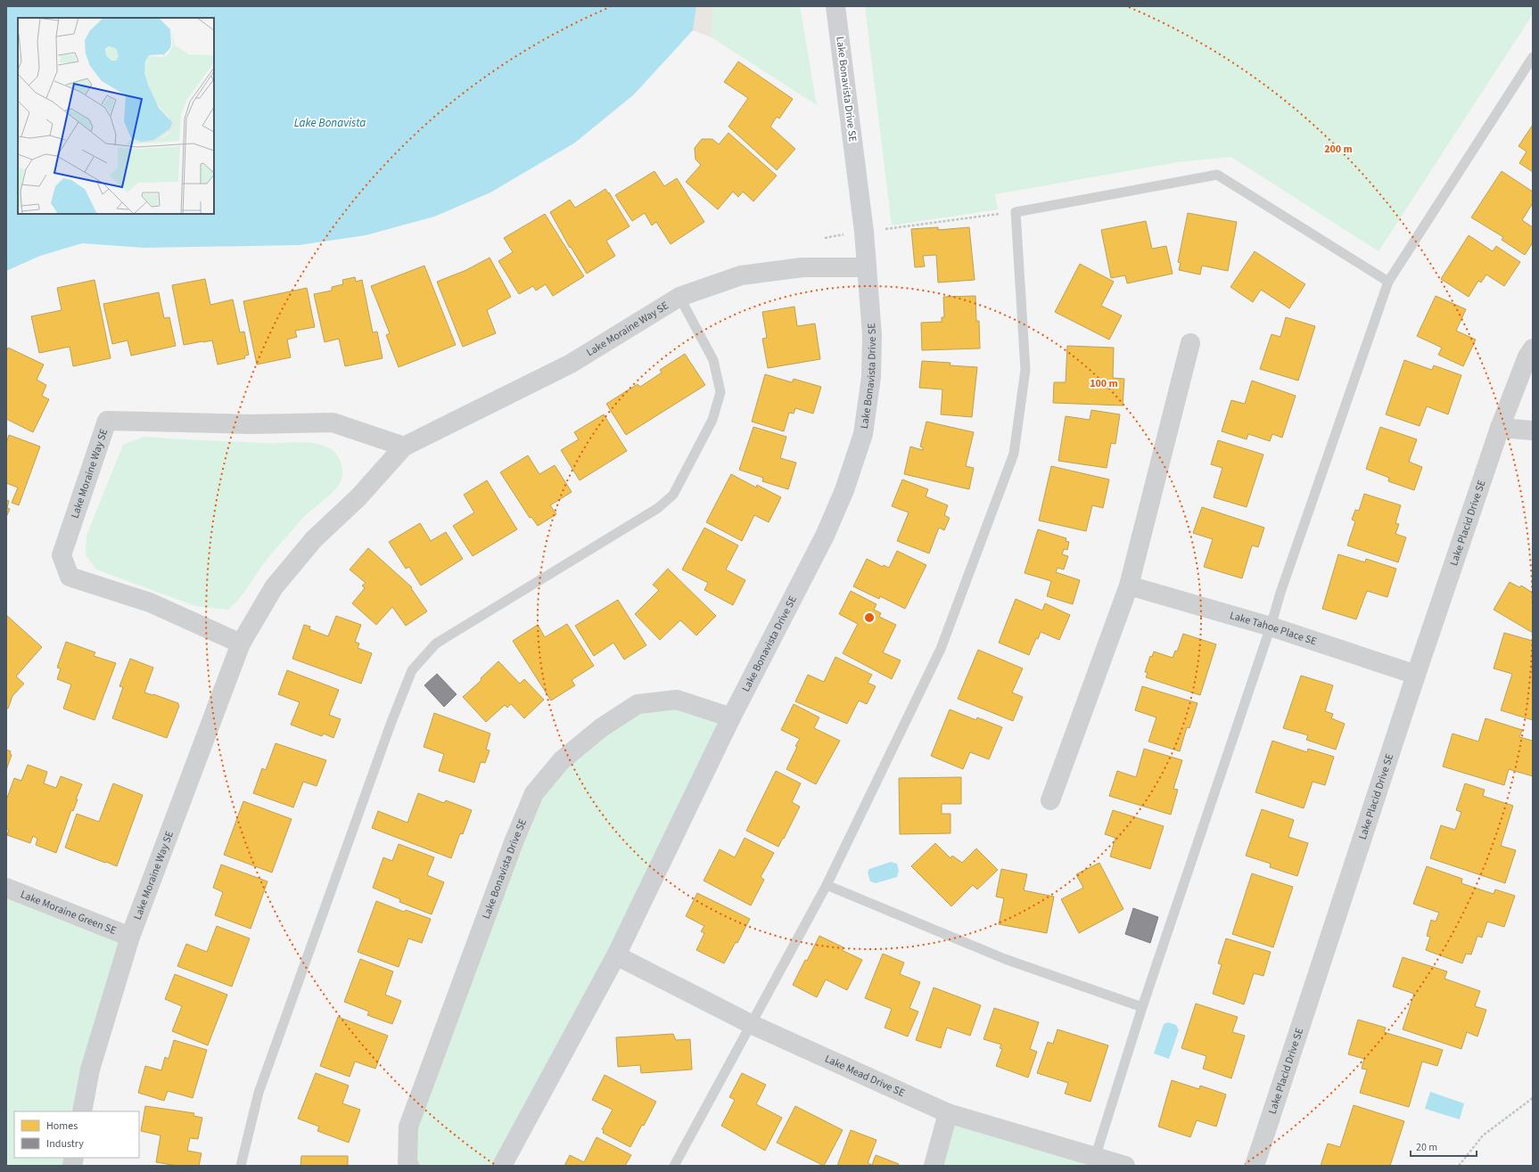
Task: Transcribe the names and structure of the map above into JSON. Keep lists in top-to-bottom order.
{
  "streets": {
    "street": [
      "Lake Bonavista Drive SE",
      "Lake Moraine Way SE",
      "Lake Placid Drive SE",
      "Lake Tahoe Place SE",
      "Lake Moraine Green SE",
      "Lake Mead Drive SE"
    ]
  },
  "crossings": [
    ["Lake Bonavista Drive SE", "Lake Moraine Way SE"],
    ["Lake Bonavista Drive SE", "Lake Mead Drive SE"],
    ["Lake Moraine Way SE", "Lake Moraine Green SE"],
    ["Lake Placid Drive SE", "Lake Tahoe Place SE"]
  ],
  "water": ["Lake Bonavista"],
  "legend": ["Homes", "Industry"],
  "scale_bar": "20 m",
  "rings": ["200 m", "100 m"]
}
